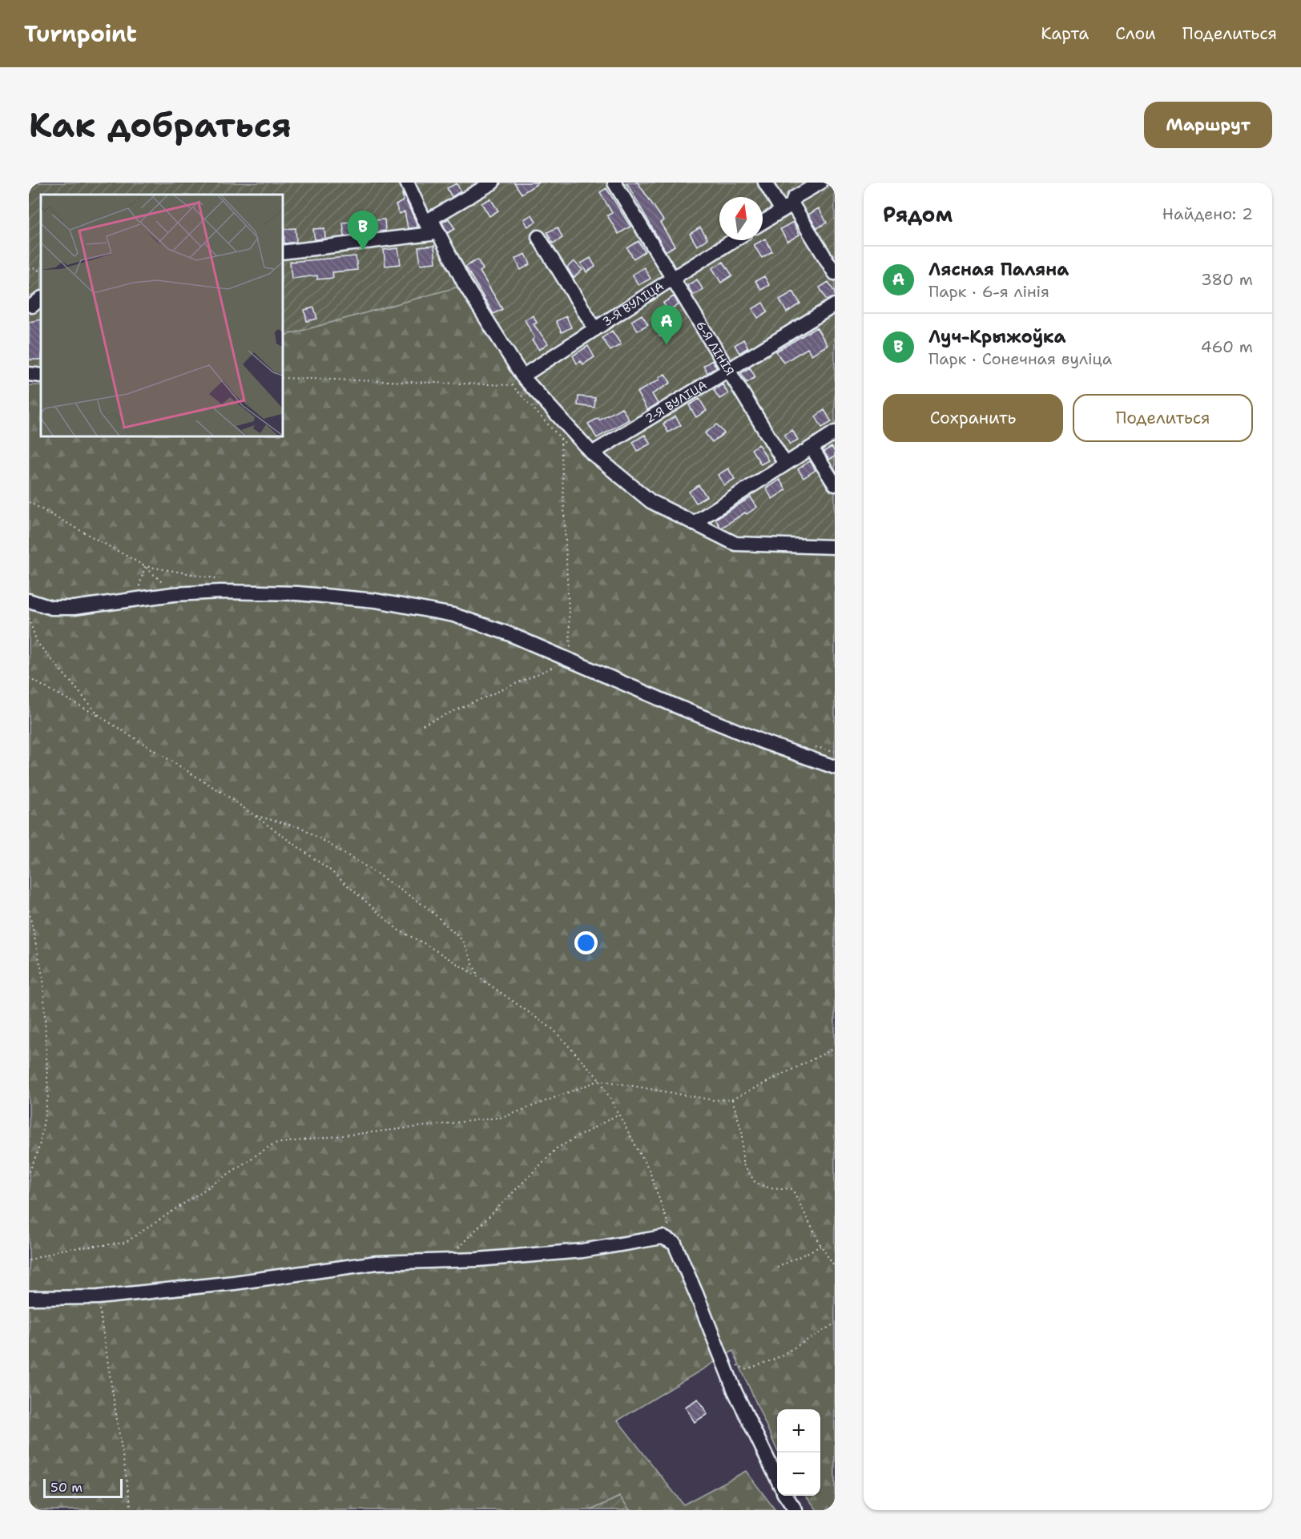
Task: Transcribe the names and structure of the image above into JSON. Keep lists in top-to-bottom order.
{
  "streets": {
    "street": ["3-Я ВУЛІЦА", "6-Я ЛІНІЯ", "2-Я ВУЛІЦА"]
  },
  "crossings": [
    ["3-Я ВУЛІЦА", "6-Я ЛІНІЯ"],
    ["6-Я ЛІНІЯ", "2-Я ВУЛІЦА"]
  ],
  "scale_bar": "50 m",
  "north": "top",
  "page": {
    "header": "Turnpoint",
    "nav": ["Карта", "Слои", "Поделиться"],
    "buttons": [
      "Маршрут",
      ["Сохранить", "Поделиться"]
    ],
    "title": "Как добраться",
    "heading": ["Рядом", "Найдено: 2"],
    "pins": ["B", "A"],
    "list": [
      {
        "mark": "A",
        "name": "Лясная Паляна",
        "note": "Парк · 6-я лінія",
        "value": "380 m"
      },
      {
        "mark": "B",
        "name": "Луч-Крыжоўка",
        "note": "Парк · Сонечная вуліца",
        "value": "460 m"
      }
    ],
    "map_buttons": ["+", "−"],
    "scale": "50 m"
  }
}
